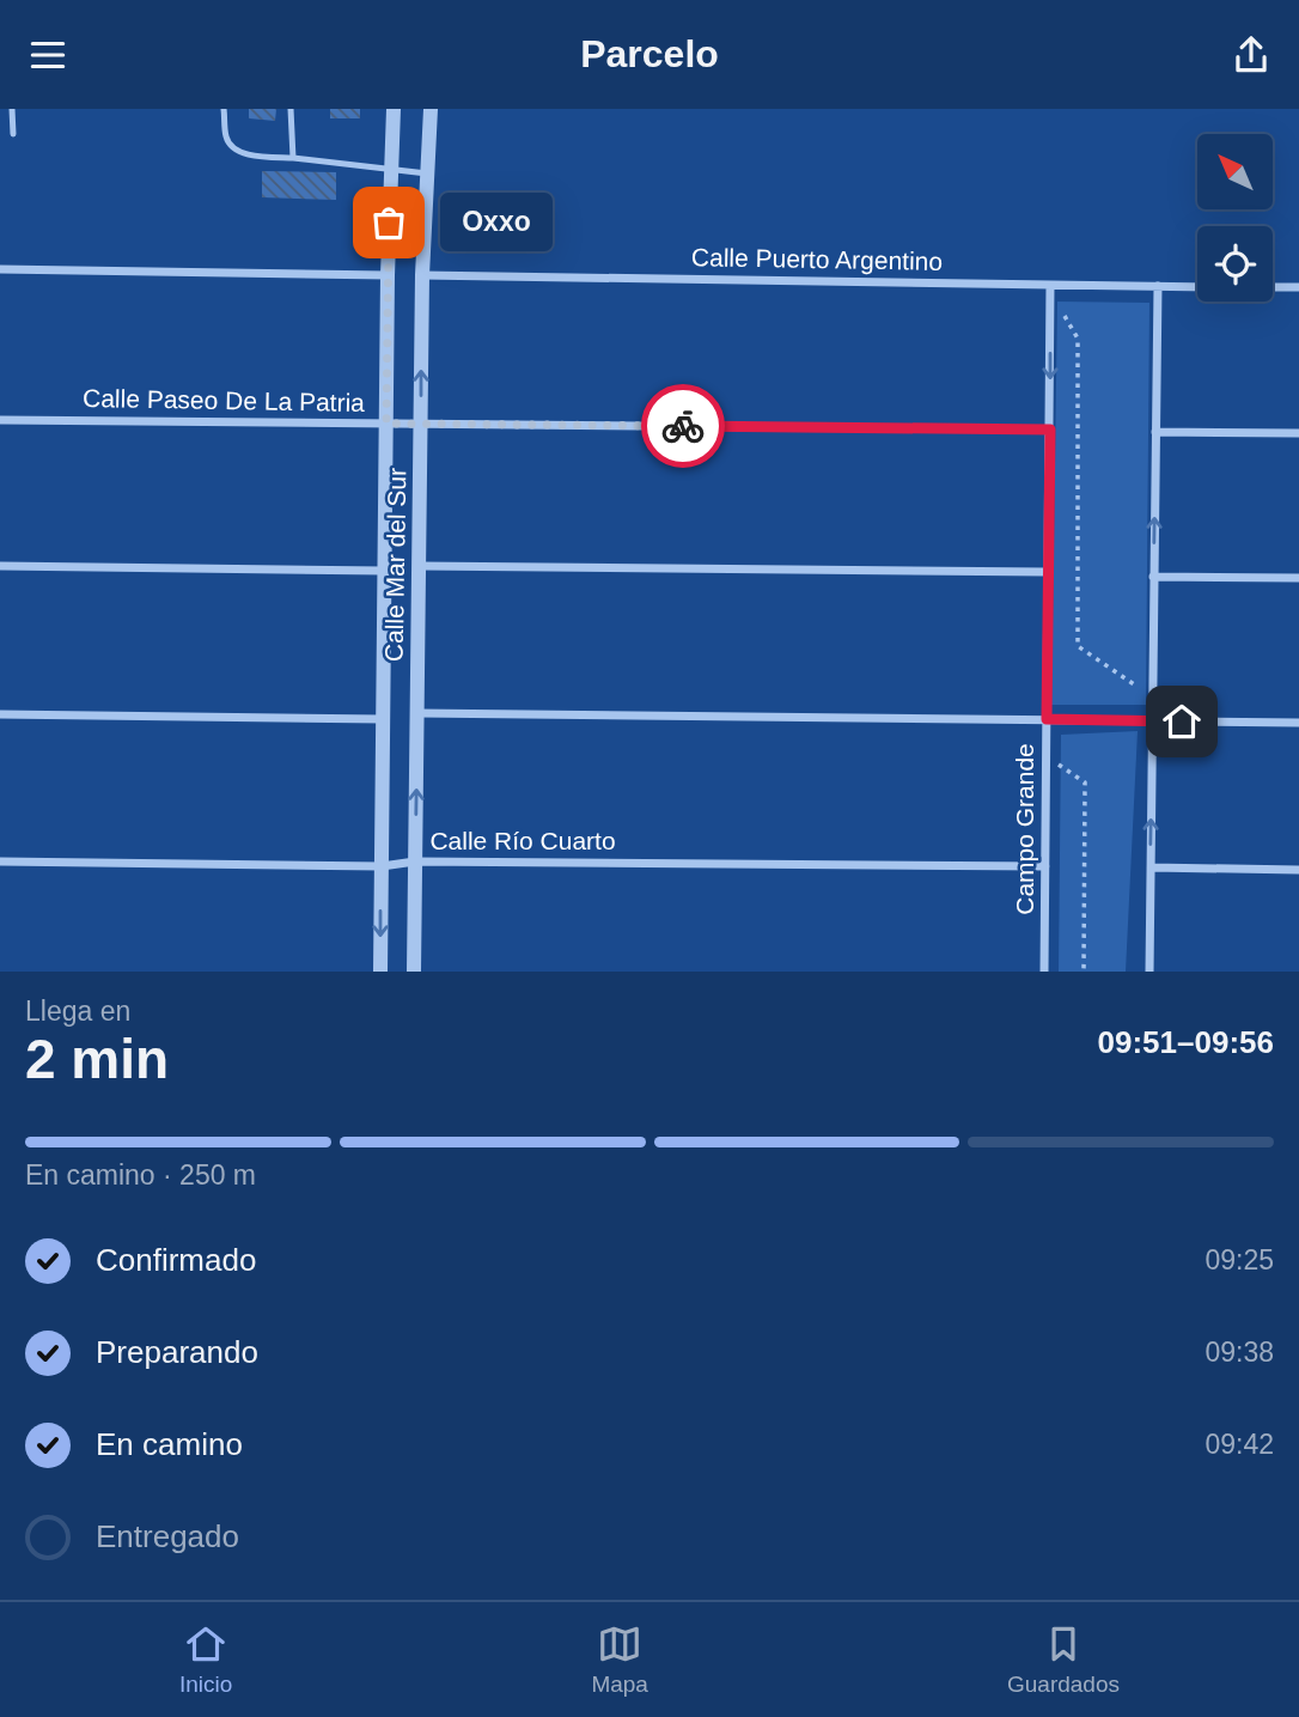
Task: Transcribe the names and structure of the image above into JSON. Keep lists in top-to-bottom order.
{
  "streets": {
    "street": [
      "Calle Puerto Argentino",
      "Calle Paseo De La Patria",
      "Calle Mar del Sur",
      "Campo Grande",
      "Calle Río Cuarto"
    ]
  },
  "crossings": [
    ["Calle Puerto Argentino", "Calle Mar del Sur"],
    ["Calle Puerto Argentino", "Campo Grande"],
    ["Calle Paseo De La Patria", "Calle Mar del Sur"],
    ["Calle Paseo De La Patria", "Campo Grande"],
    ["Calle Mar del Sur", "Calle Río Cuarto"],
    ["Campo Grande", "Calle Río Cuarto"]
  ],
  "places": ["Oxxo"],
  "north": "top left",
  "page": {
    "header": "Parcelo",
    "bubble": "Oxxo",
    "heading": ["2 min", "Llega en", "09:51–09:56"],
    "bar": "En camino · 250 m",
    "list": [
      ["Confirmado", "09:25"],
      ["Preparando", "09:38"],
      ["En camino", "09:42"],
      "Entregado"
    ],
    "tabs": ["Inicio", "Mapa", "Guardados"]
  }
}
